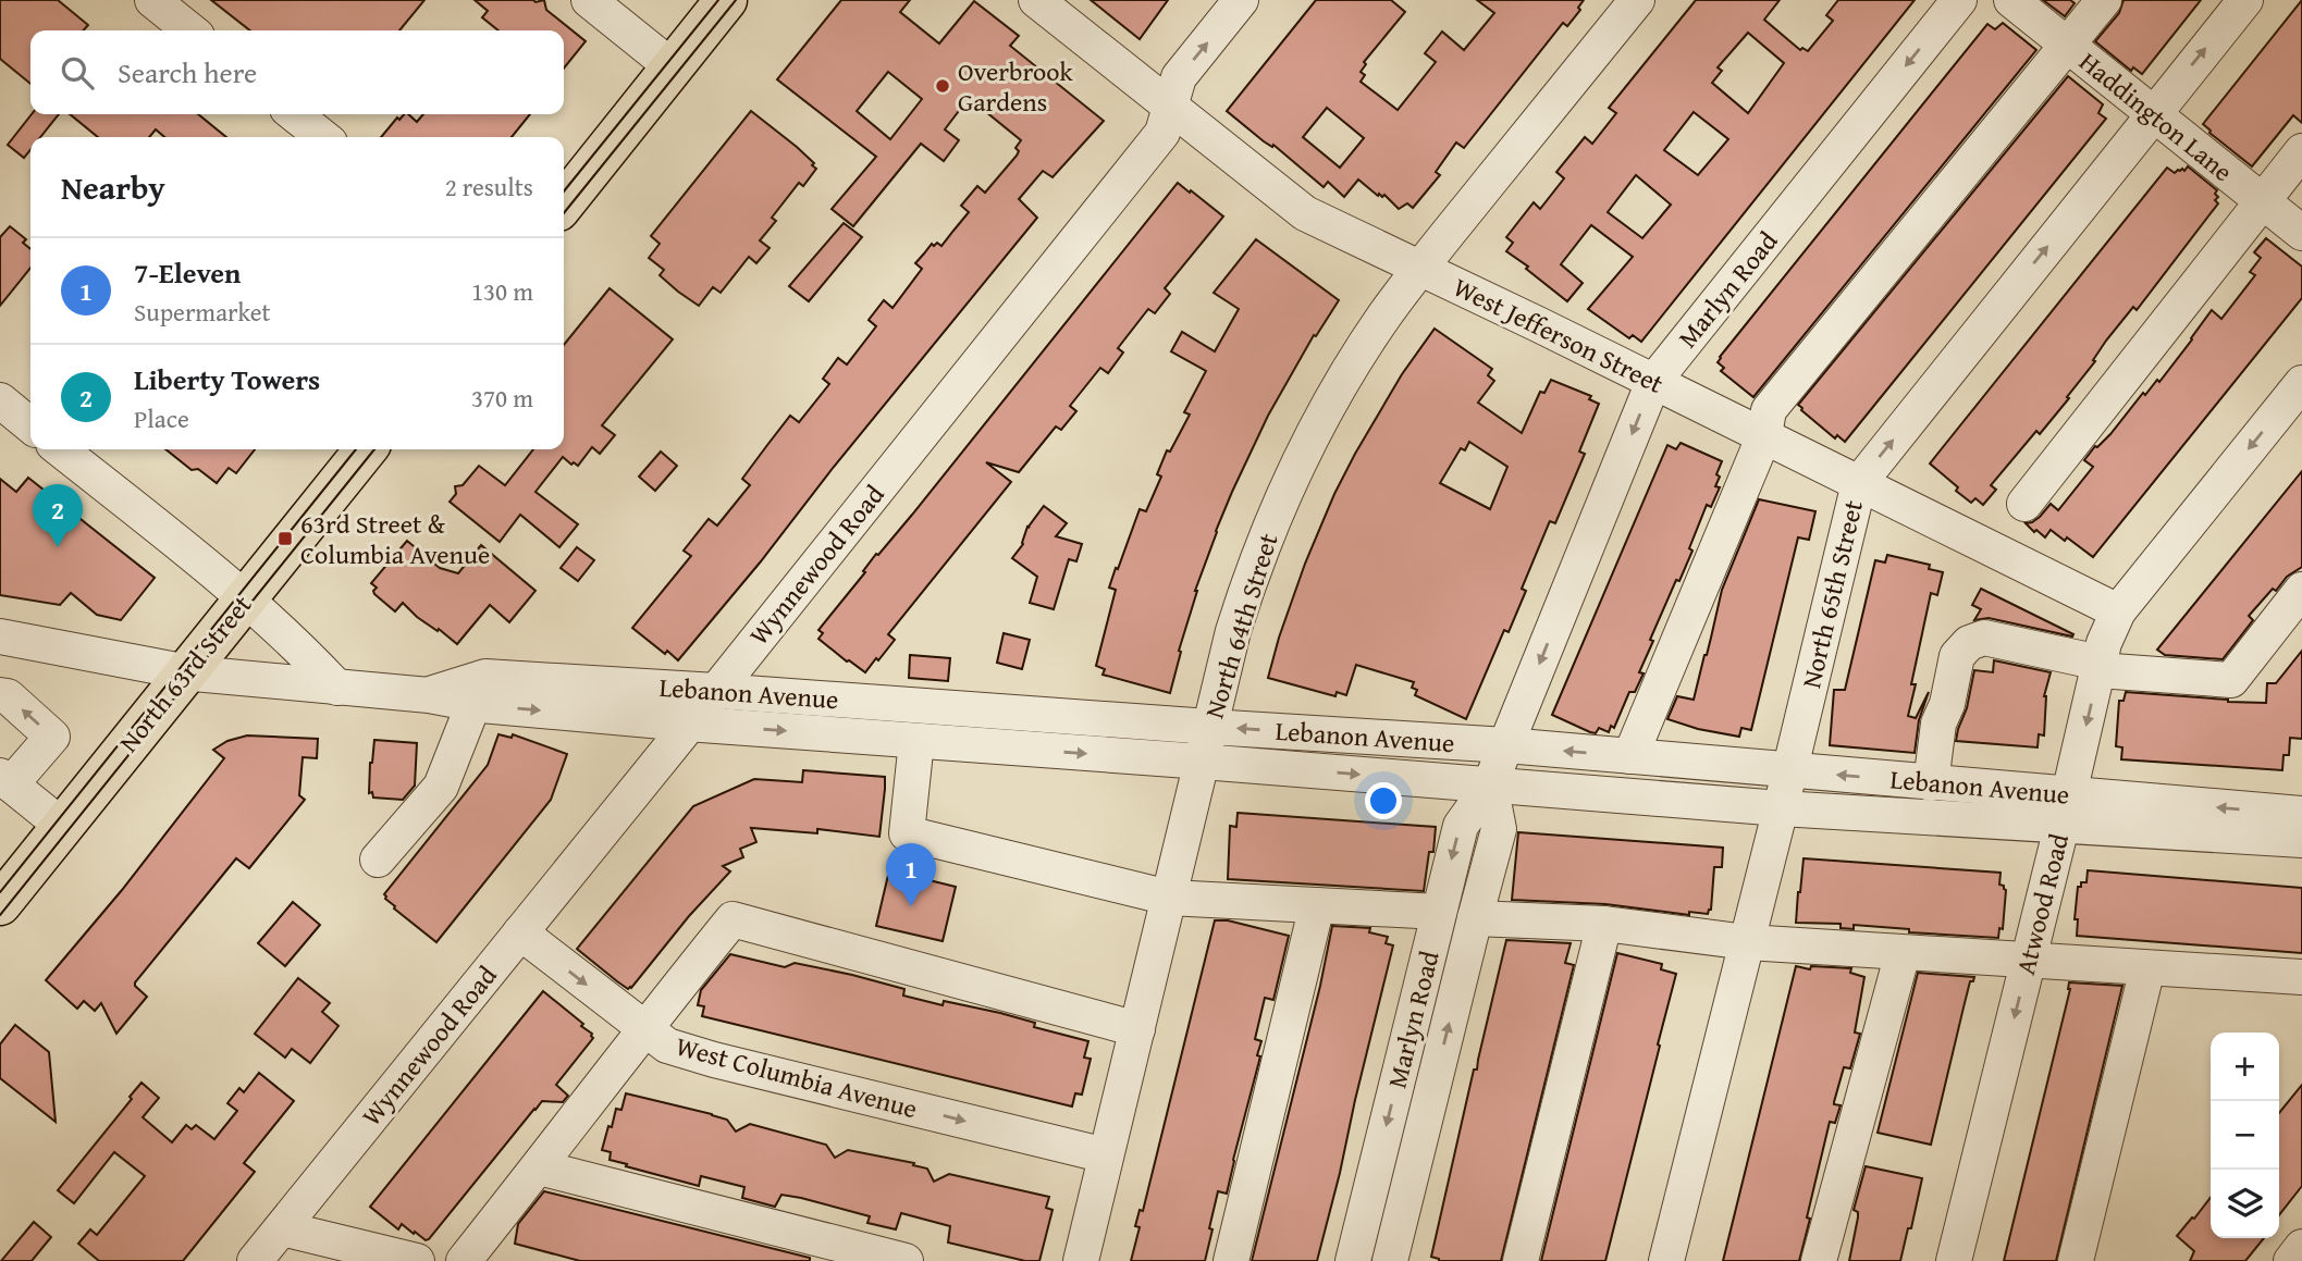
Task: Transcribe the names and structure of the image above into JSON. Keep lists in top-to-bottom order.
{
  "streets": {
    "main road": ["North 63rd Street"],
    "street": [
      "Haddington Lane",
      "Marlyn Road",
      "West Jefferson Street",
      "Wynnewood Road",
      "North 65th Street",
      "North 64th Street",
      "Lebanon Avenue",
      "Atwood Road",
      "West Columbia Avenue"
    ]
  },
  "crossings": [
    ["Haddington Lane", "North 65th Street"],
    ["Marlyn Road", "West Jefferson Street"],
    ["Marlyn Road", "Lebanon Avenue"],
    ["West Jefferson Street", "Wynnewood Road"],
    ["West Jefferson Street", "North 65th Street"],
    ["West Jefferson Street", "North 64th Street"],
    ["West Jefferson Street", "Atwood Road"],
    ["Wynnewood Road", "Lebanon Avenue"],
    ["Wynnewood Road", "West Columbia Avenue"],
    ["North 65th Street", "Lebanon Avenue"],
    ["North 64th Street", "Lebanon Avenue"],
    ["North 64th Street", "West Columbia Avenue"],
    ["North 63rd Street", "Lebanon Avenue"],
    ["Lebanon Avenue", "Atwood Road"]
  ],
  "places": {
    "other": ["Overbrook Gardens"],
    "transit": ["63rd Street & Columbia Avenue"]
  },
  "page": {
    "search": "Search here",
    "heading": ["Nearby", "2 results"],
    "list": [
      {
        "mark": "1",
        "name": "7-Eleven",
        "note": "Supermarket",
        "value": "130 m"
      },
      {
        "mark": "2",
        "name": "Liberty Towers",
        "note": "Place",
        "value": "370 m"
      }
    ],
    "pins": ["2", "1"],
    "map_buttons": ["+", "−"]
  }
}
